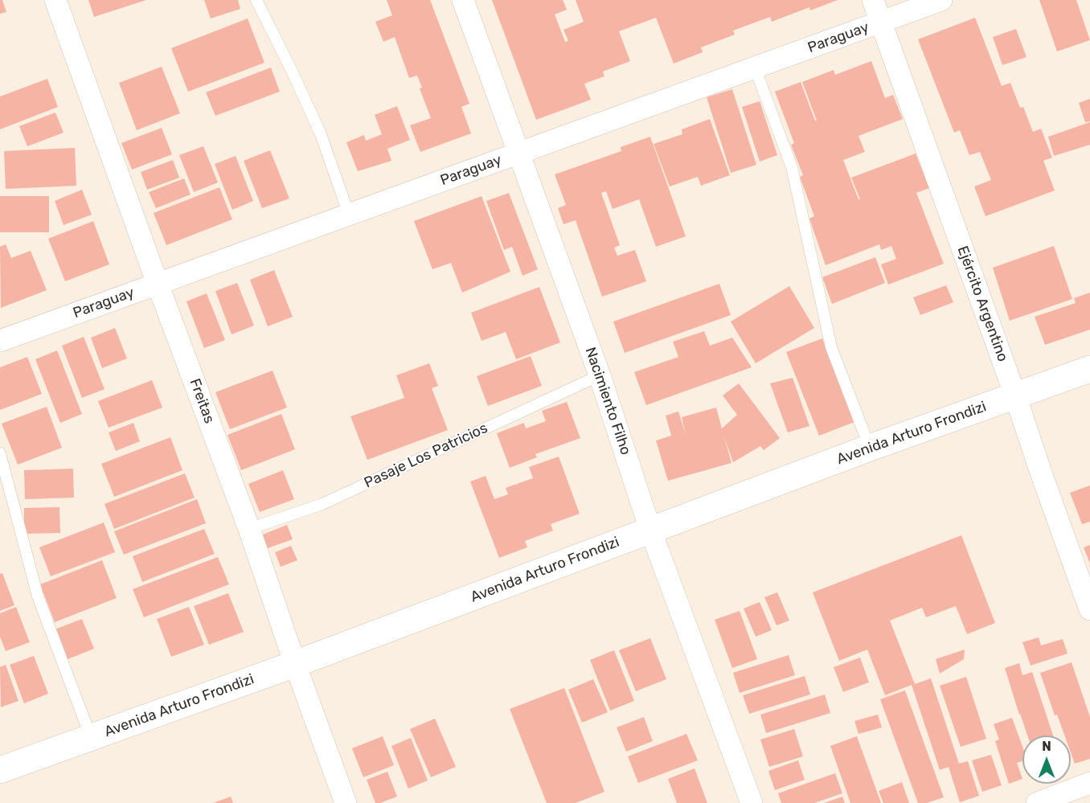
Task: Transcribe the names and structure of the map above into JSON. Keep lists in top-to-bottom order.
{
  "streets": {
    "main road": ["Avenida Arturo Frondizi"],
    "street": [
      "Paraguay",
      "Ejército Argentino",
      "Freitas",
      "Nacimiento Filho"
    ],
    "lane": ["Pasaje Los Patricios"]
  },
  "crossings": [
    ["Paraguay", "Ejército Argentino"],
    ["Paraguay", "Freitas"],
    ["Paraguay", "Nacimiento Filho"],
    ["Ejército Argentino", "Avenida Arturo Frondizi"],
    ["Freitas", "Avenida Arturo Frondizi"],
    ["Freitas", "Pasaje Los Patricios"],
    ["Nacimiento Filho", "Avenida Arturo Frondizi"],
    ["Nacimiento Filho", "Pasaje Los Patricios"]
  ],
  "north": "top"
}
